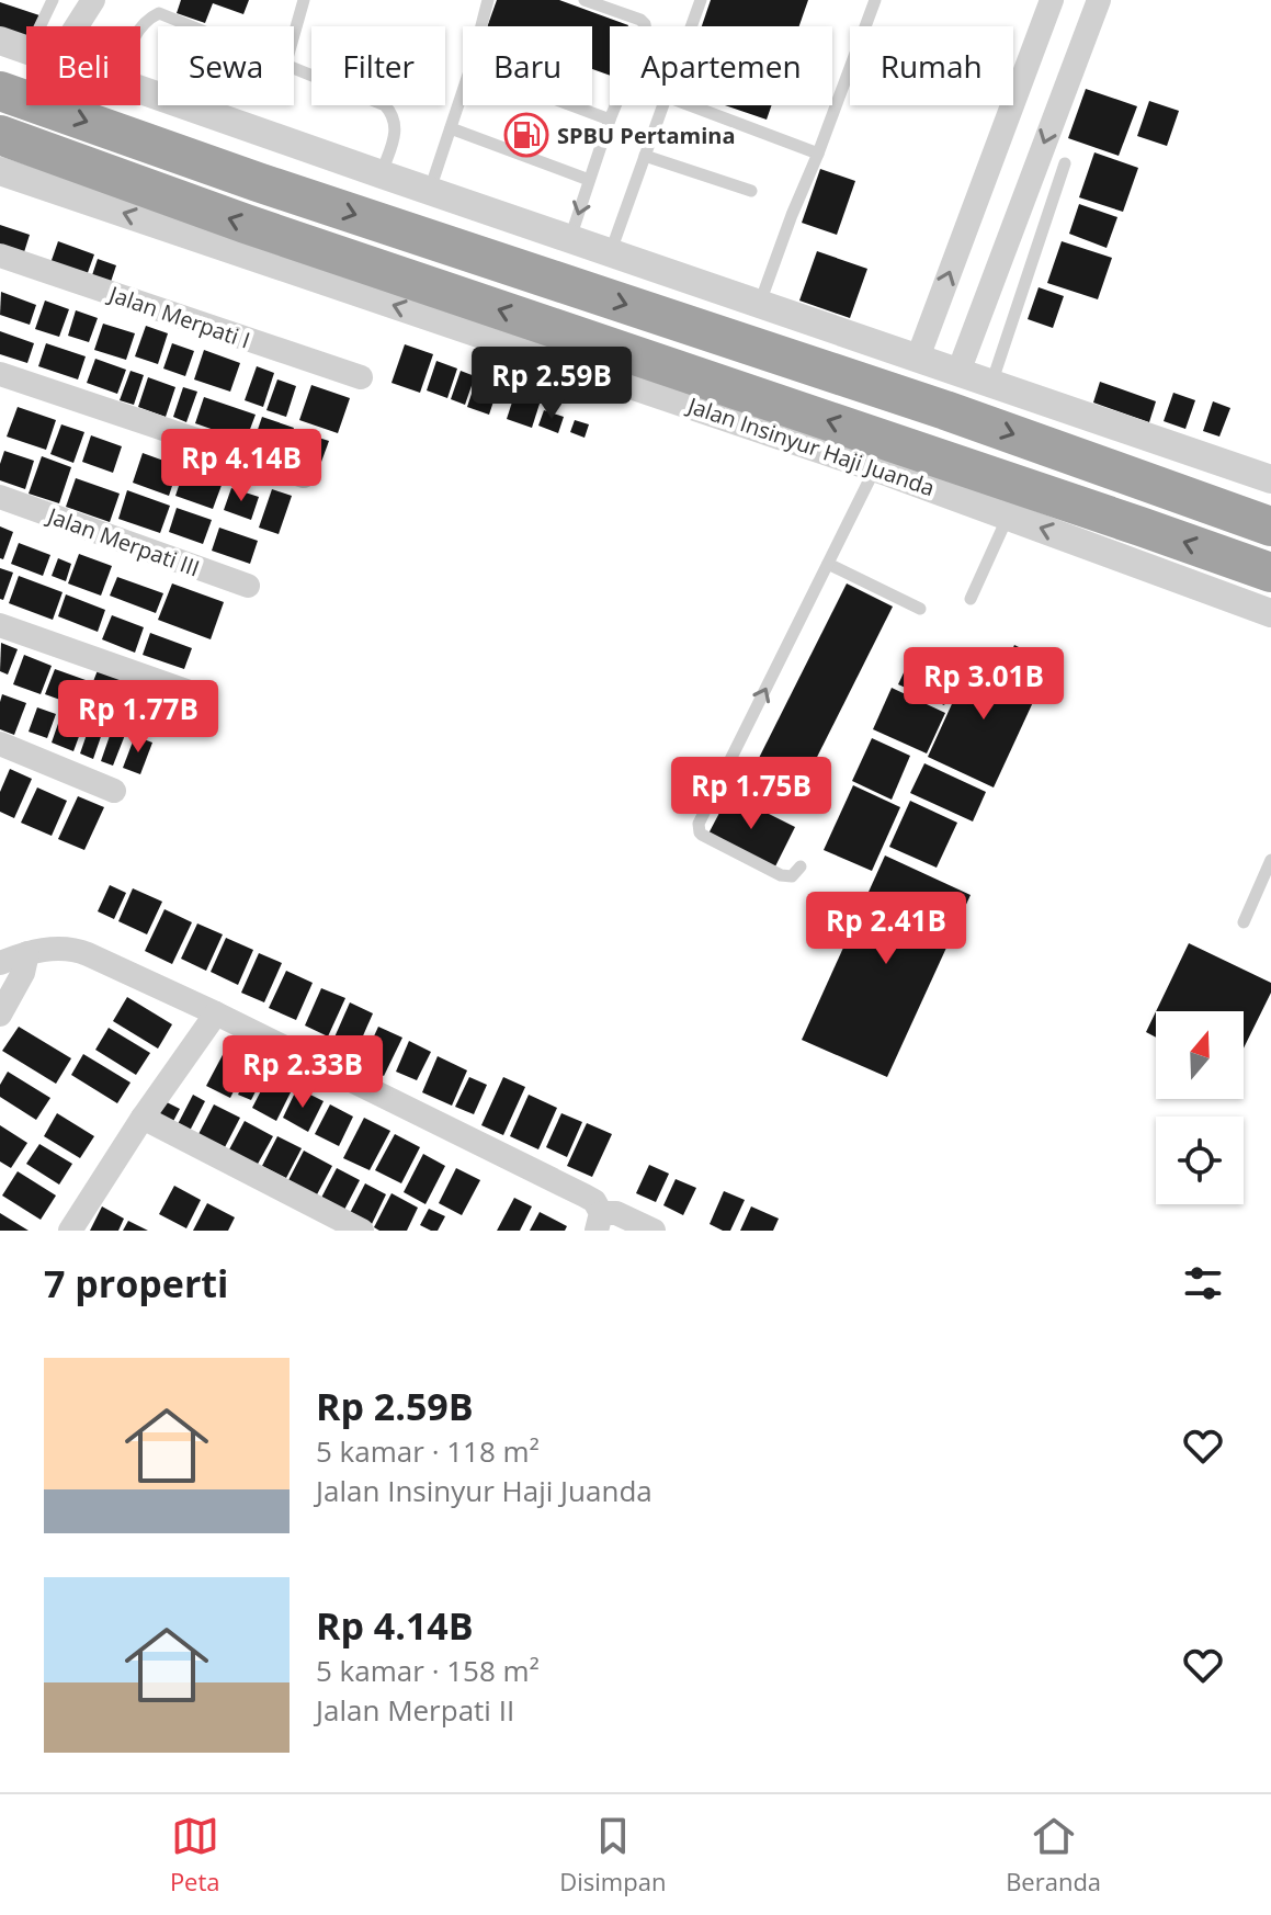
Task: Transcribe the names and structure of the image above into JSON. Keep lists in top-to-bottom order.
{
  "streets": {
    "highway": ["Jalan Insinyur Haji Juanda"],
    "street": ["Jalan Merpati I", "Jalan Merpati III"]
  },
  "places": {
    "fuel station": ["SPBU Pertamina"]
  },
  "north": "top",
  "page": {
    "chip": [
      "Beli",
      "Sewa",
      "Filter",
      "Baru",
      "Apartemen",
      "Rumah"
    ],
    "price": [
      "Rp 2.59B",
      "Rp 4.14B",
      "Rp 3.01B",
      "Rp 1.77B",
      "Rp 1.75B",
      "Rp 2.41B",
      "Rp 2.33B"
    ],
    "heading": "7 properti",
    "list": [
      {
        "name": "Rp 2.59B",
        "note": "5 kamar · 118 m² · Jalan Insinyur Haji Juanda"
      },
      {
        "name": "Rp 4.14B",
        "note": "5 kamar · 158 m² · Jalan Merpati II"
      }
    ],
    "tabs": ["Peta", "Disimpan", "Beranda"]
  }
}
